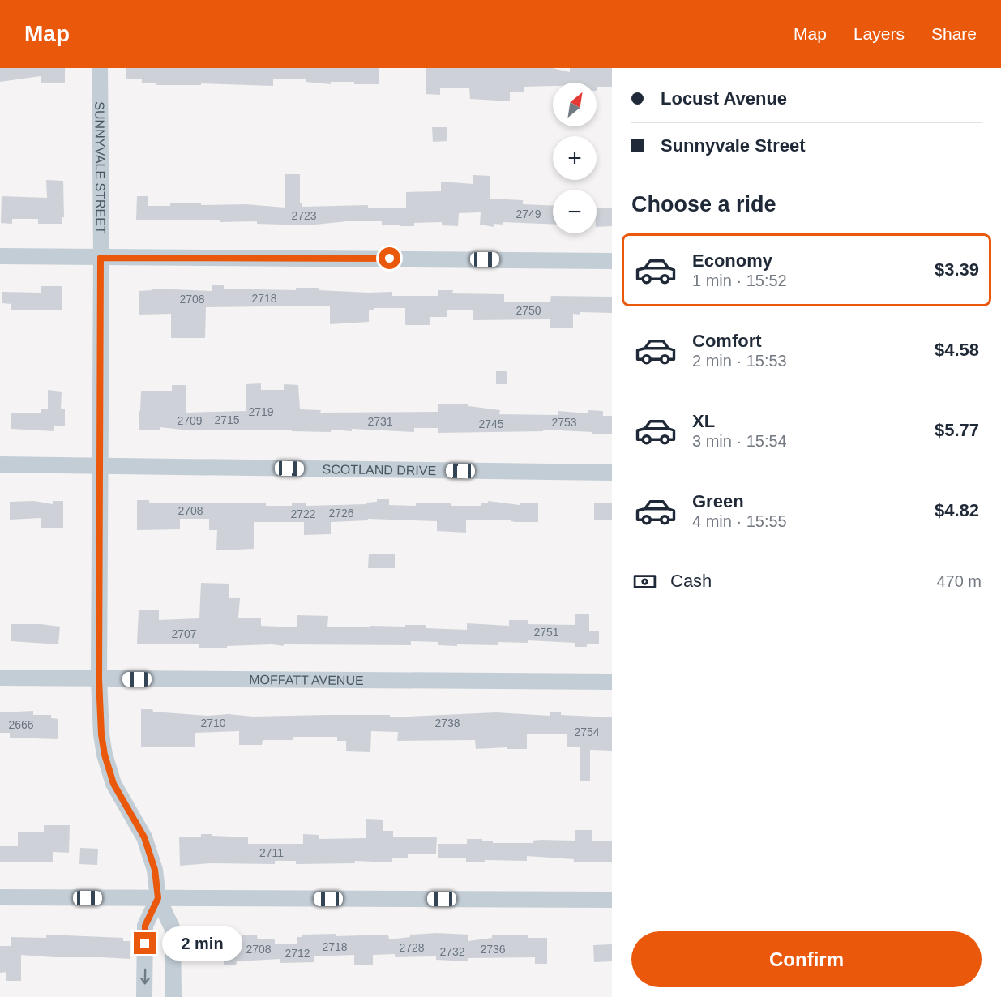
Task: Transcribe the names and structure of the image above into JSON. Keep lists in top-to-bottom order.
{
  "streets": {
    "street": ["SUNNYVALE STREET", "SCOTLAND DRIVE", "MOFFATT AVENUE"]
  },
  "crossings": [
    ["SUNNYVALE STREET", "SCOTLAND DRIVE"],
    ["SUNNYVALE STREET", "MOFFATT AVENUE"]
  ],
  "house_numbers": [
    "2749",
    "2723",
    "2718",
    "2708",
    "2750",
    "2719",
    "2715",
    "2709",
    "2731",
    "2753",
    "2745",
    "2708",
    "2726",
    "2722",
    "2751",
    "2707",
    "2710",
    "2738",
    "2666",
    "2754",
    "2711",
    "2718",
    "2728",
    "2708",
    "2736",
    "2732",
    "2712"
  ],
  "north": "top right",
  "page": {
    "header": "Map",
    "nav": ["Map", "Layers", "Share"],
    "banner": ["Locust Avenue", "Sunnyvale Street"],
    "map_buttons": ["+", "−"],
    "heading": "Choose a ride",
    "list": [
      {
        "name": "Economy",
        "note": "1 min · 15:52",
        "value": "$3.39"
      },
      {
        "name": "Comfort",
        "note": "2 min · 15:53",
        "value": "$4.58"
      },
      {
        "name": "XL",
        "note": "3 min · 15:54",
        "value": "$5.77"
      },
      {
        "name": "Green",
        "note": "4 min · 15:55",
        "value": "$4.82"
      }
    ],
    "pay": ["Cash", "470 m"],
    "buttons": "Confirm",
    "bubble": "2 min"
  }
}
